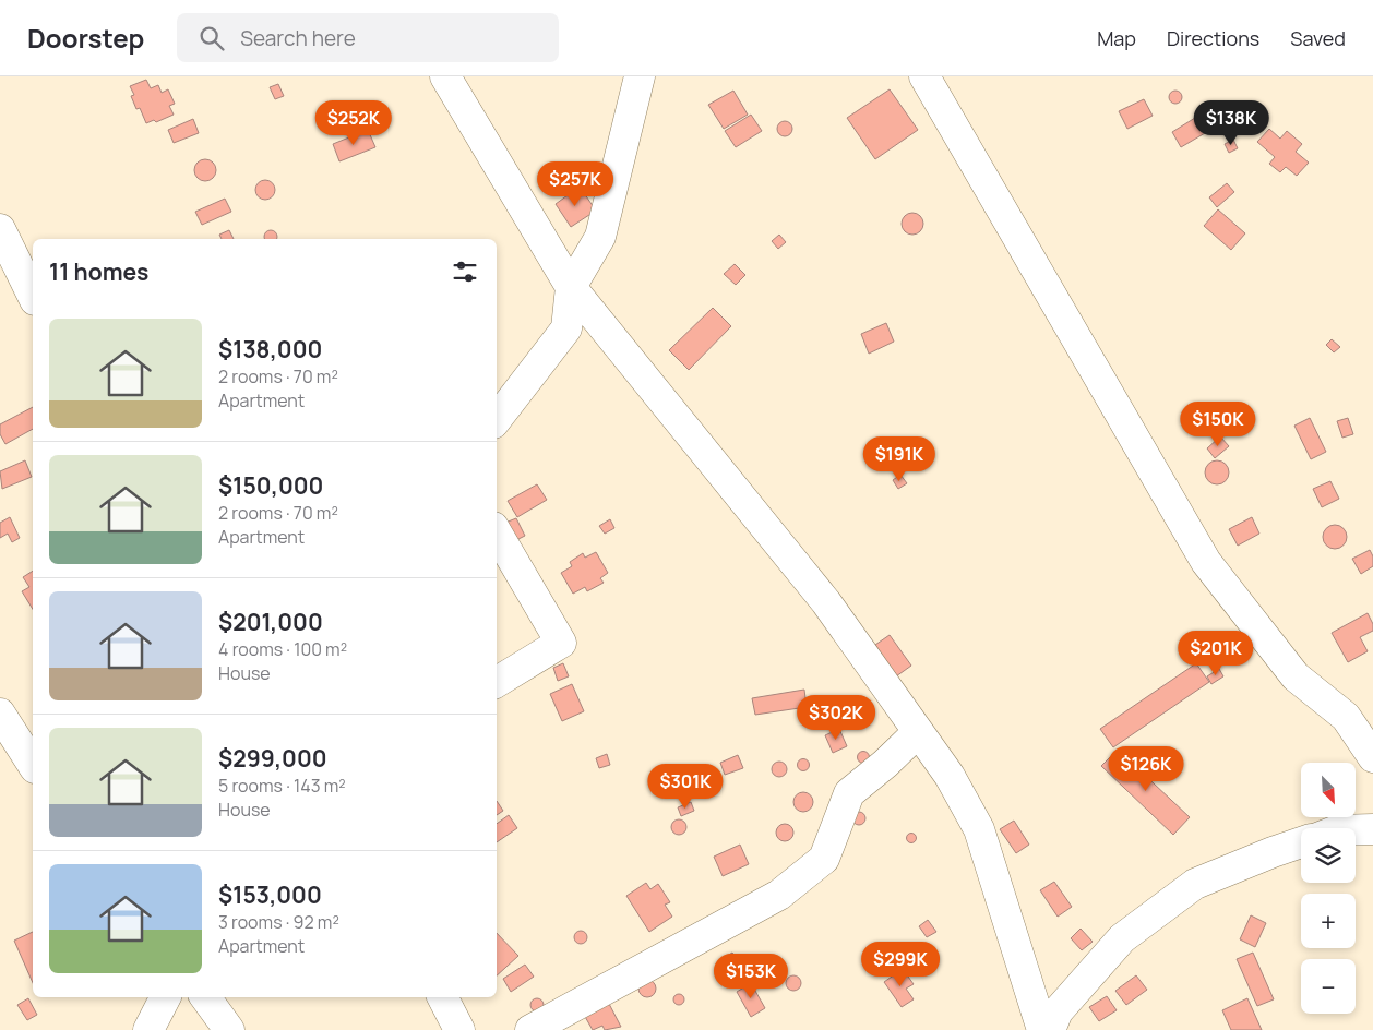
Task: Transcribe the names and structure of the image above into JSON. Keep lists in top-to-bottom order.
{
  "north": "bottom right",
  "page": {
    "header": "Doorstep",
    "search": "Search here",
    "nav": ["Map", "Directions", "Saved"],
    "price": [
      "$252K",
      "$138K",
      "$257K",
      "$150K",
      "$191K",
      "$201K",
      "$302K",
      "$126K",
      "$301K",
      "$299K",
      "$153K"
    ],
    "heading": "11 homes",
    "list": [
      {
        "name": "$138,000",
        "note": "2 rooms · 70 m² · Apartment"
      },
      {
        "name": "$150,000",
        "note": "2 rooms · 70 m² · Apartment"
      },
      {
        "name": "$201,000",
        "note": "4 rooms · 100 m² · House"
      },
      {
        "name": "$299,000",
        "note": "5 rooms · 143 m² · House"
      },
      {
        "name": "$153,000",
        "note": "3 rooms · 92 m² · Apartment"
      }
    ],
    "map_buttons": ["+", "−"]
  }
}
